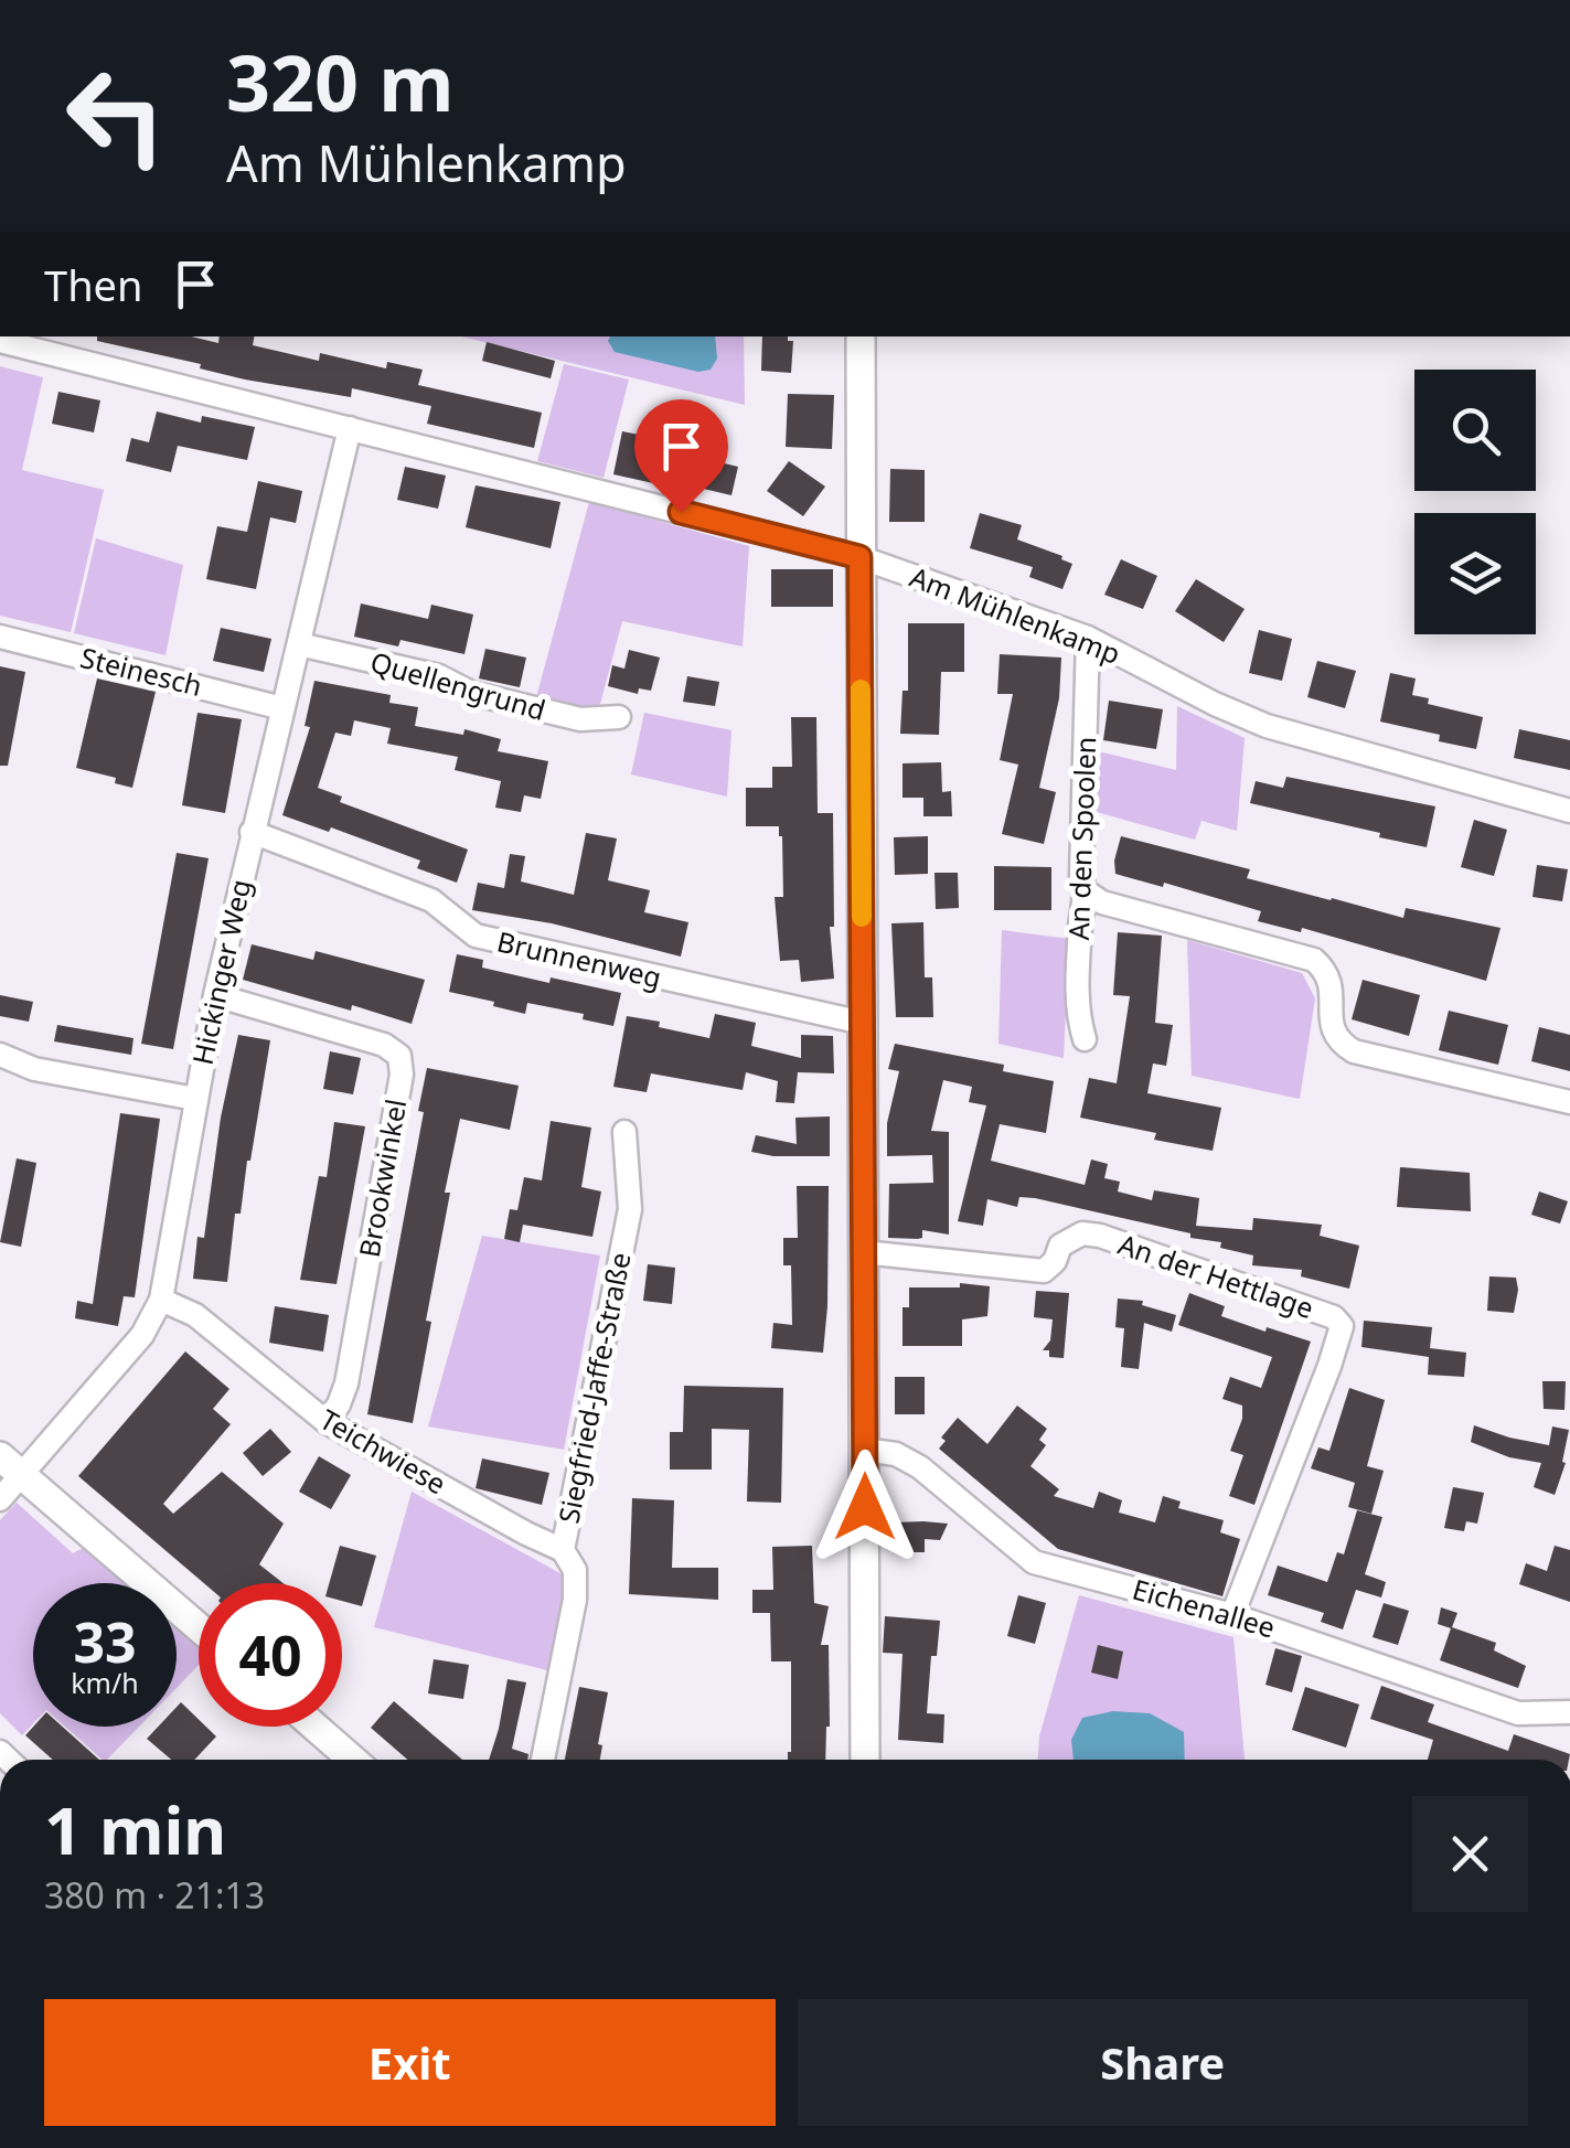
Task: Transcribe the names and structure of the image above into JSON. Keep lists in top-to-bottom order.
{
  "streets": {
    "street": [
      "Am Mühlenkamp",
      "Steinesch",
      "Quellengrund",
      "An den Spoolen",
      "Brunnenweg",
      "Hickinger Weg",
      "Brookwinkel",
      "An der Hettlage",
      "Siegfried-Jaffe-Straße",
      "Teichwiese",
      "Eichenallee"
    ]
  },
  "crossings": [
    ["Am Mühlenkamp", "An den Spoolen"],
    ["Am Mühlenkamp", "Hickinger Weg"],
    ["Steinesch", "Hickinger Weg"],
    ["Quellengrund", "Hickinger Weg"],
    ["Brunnenweg", "Hickinger Weg"],
    ["Hickinger Weg", "Brookwinkel"],
    ["Hickinger Weg", "Teichwiese"],
    ["Brookwinkel", "Teichwiese"],
    ["An der Hettlage", "Eichenallee"],
    ["Siegfried-Jaffe-Straße", "Teichwiese"]
  ],
  "page": {
    "turn": ["320 m", "Am Mühlenkamp"],
    "then": "Then",
    "speed": "33 km/h",
    "limit": "40",
    "heading": ["1 min", "380 m · 21:13"],
    "buttons": ["Exit", "Share"]
  }
}
